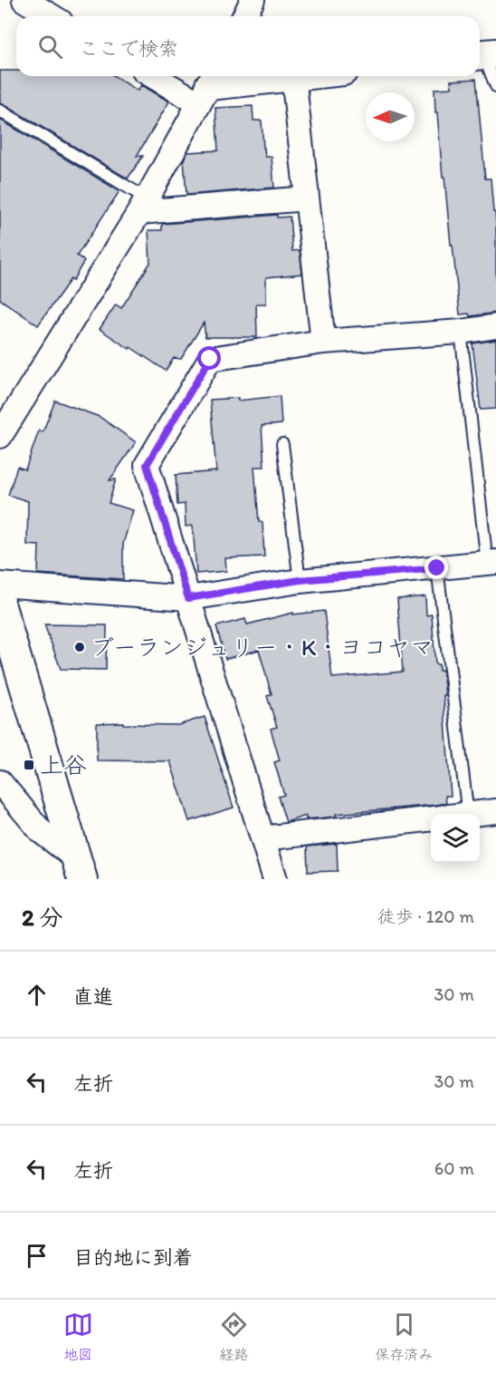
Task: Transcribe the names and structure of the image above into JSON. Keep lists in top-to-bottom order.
{
  "places": {
    "other": ["ブーランジュリー・K・ヨコヤマ"],
    "transit": ["上谷"]
  },
  "north": "left",
  "page": {
    "search": "ここで検索",
    "heading": ["2 分", "徒歩 · 120 m"],
    "list": [
      ["直進", "30 m"],
      ["左折", "30 m"],
      ["左折", "60 m"],
      "目的地に到着"
    ],
    "nav": ["地図", "経路", "保存済み"]
  }
}
